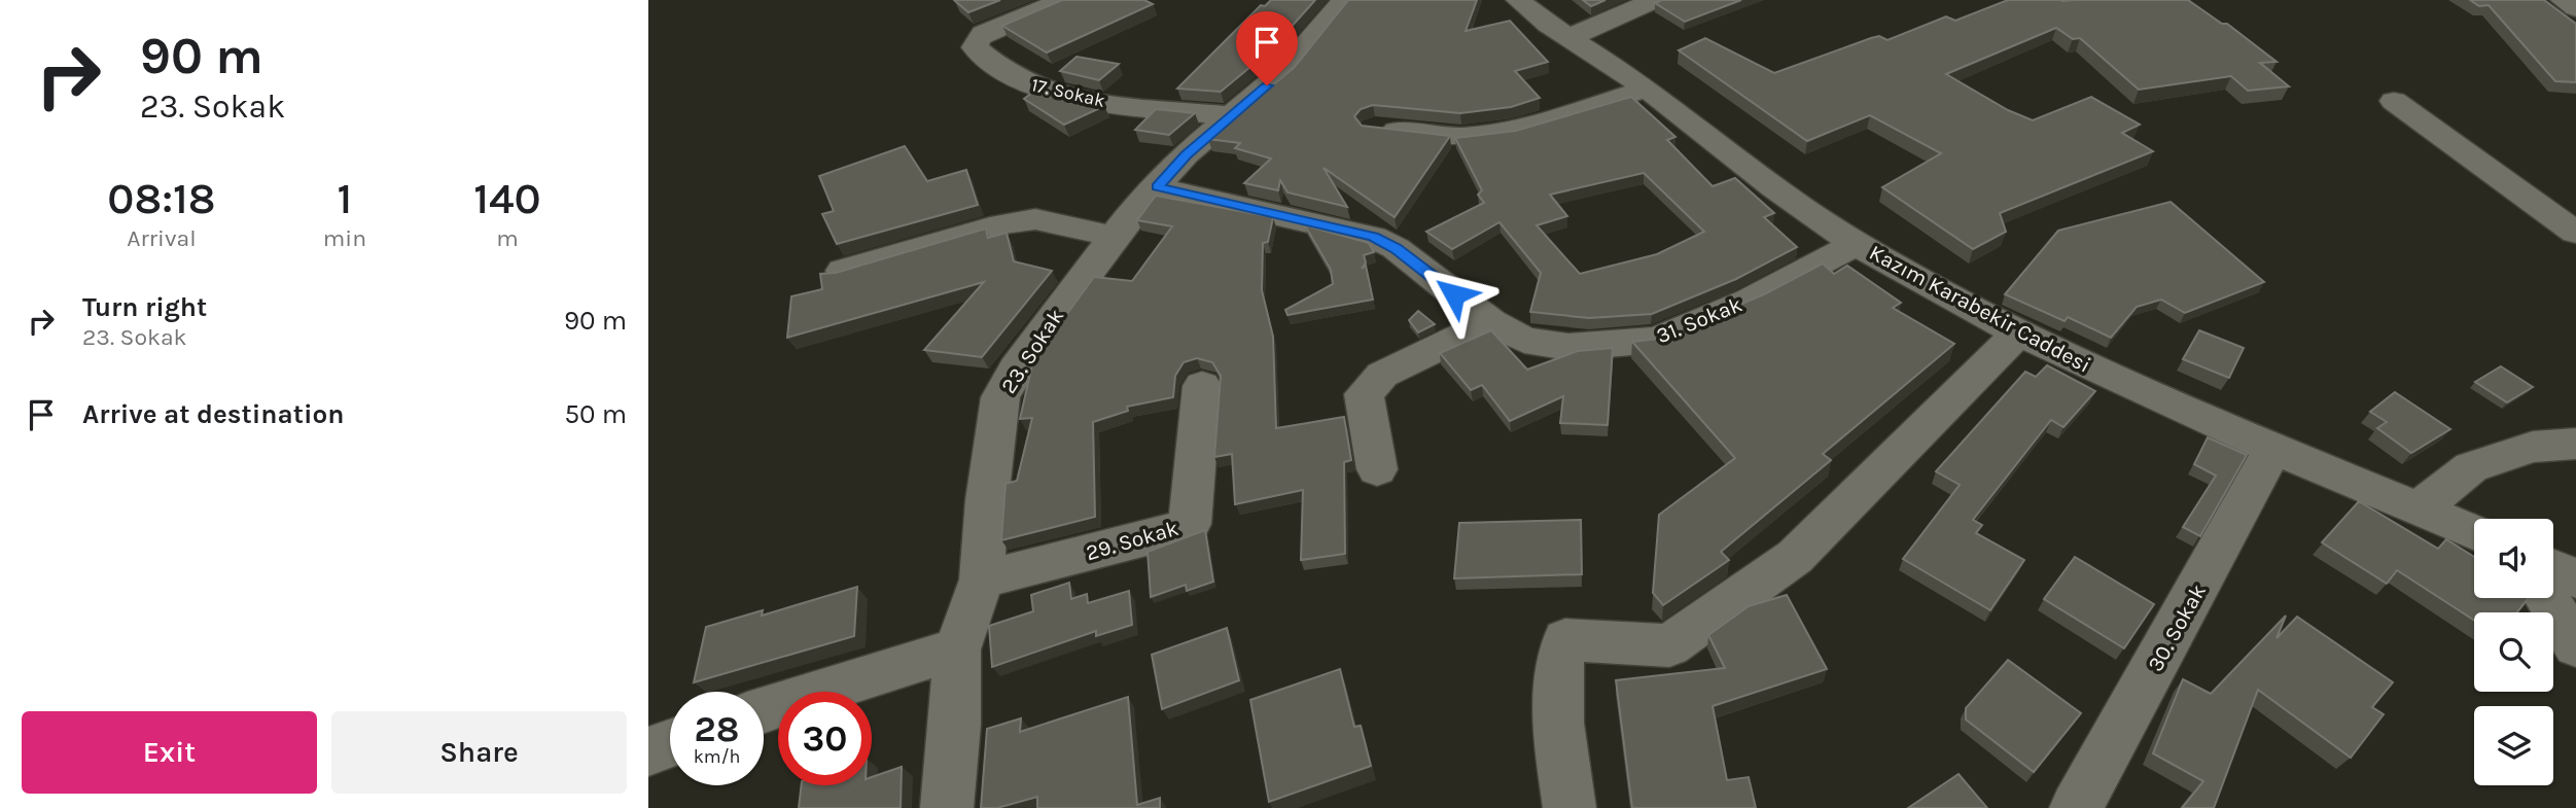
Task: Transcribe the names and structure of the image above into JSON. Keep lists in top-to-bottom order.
{
  "streets": {
    "street": [
      "17. Sokak",
      "Kazım Karabekir Caddesi",
      "31. Sokak",
      "23. Sokak",
      "29. Sokak",
      "30. Sokak"
    ]
  },
  "crossings": [
    ["17. Sokak", "23. Sokak"],
    ["Kazım Karabekir Caddesi", "31. Sokak"],
    ["Kazım Karabekir Caddesi", "30. Sokak"],
    ["31. Sokak", "23. Sokak"],
    ["23. Sokak", "29. Sokak"]
  ],
  "page": {
    "turn": ["90 m", "23. Sokak"],
    "eta": [
      "08:18",
      "Arrival",
      "1",
      "min",
      "140",
      "m"
    ],
    "list": [
      {
        "name": "Turn right",
        "note": "23. Sokak",
        "value": "90 m"
      },
      {
        "name": "Arrive at destination",
        "value": "50 m"
      }
    ],
    "speed": "28 km/h",
    "limit": "30",
    "buttons": ["Exit", "Share"]
  }
}
